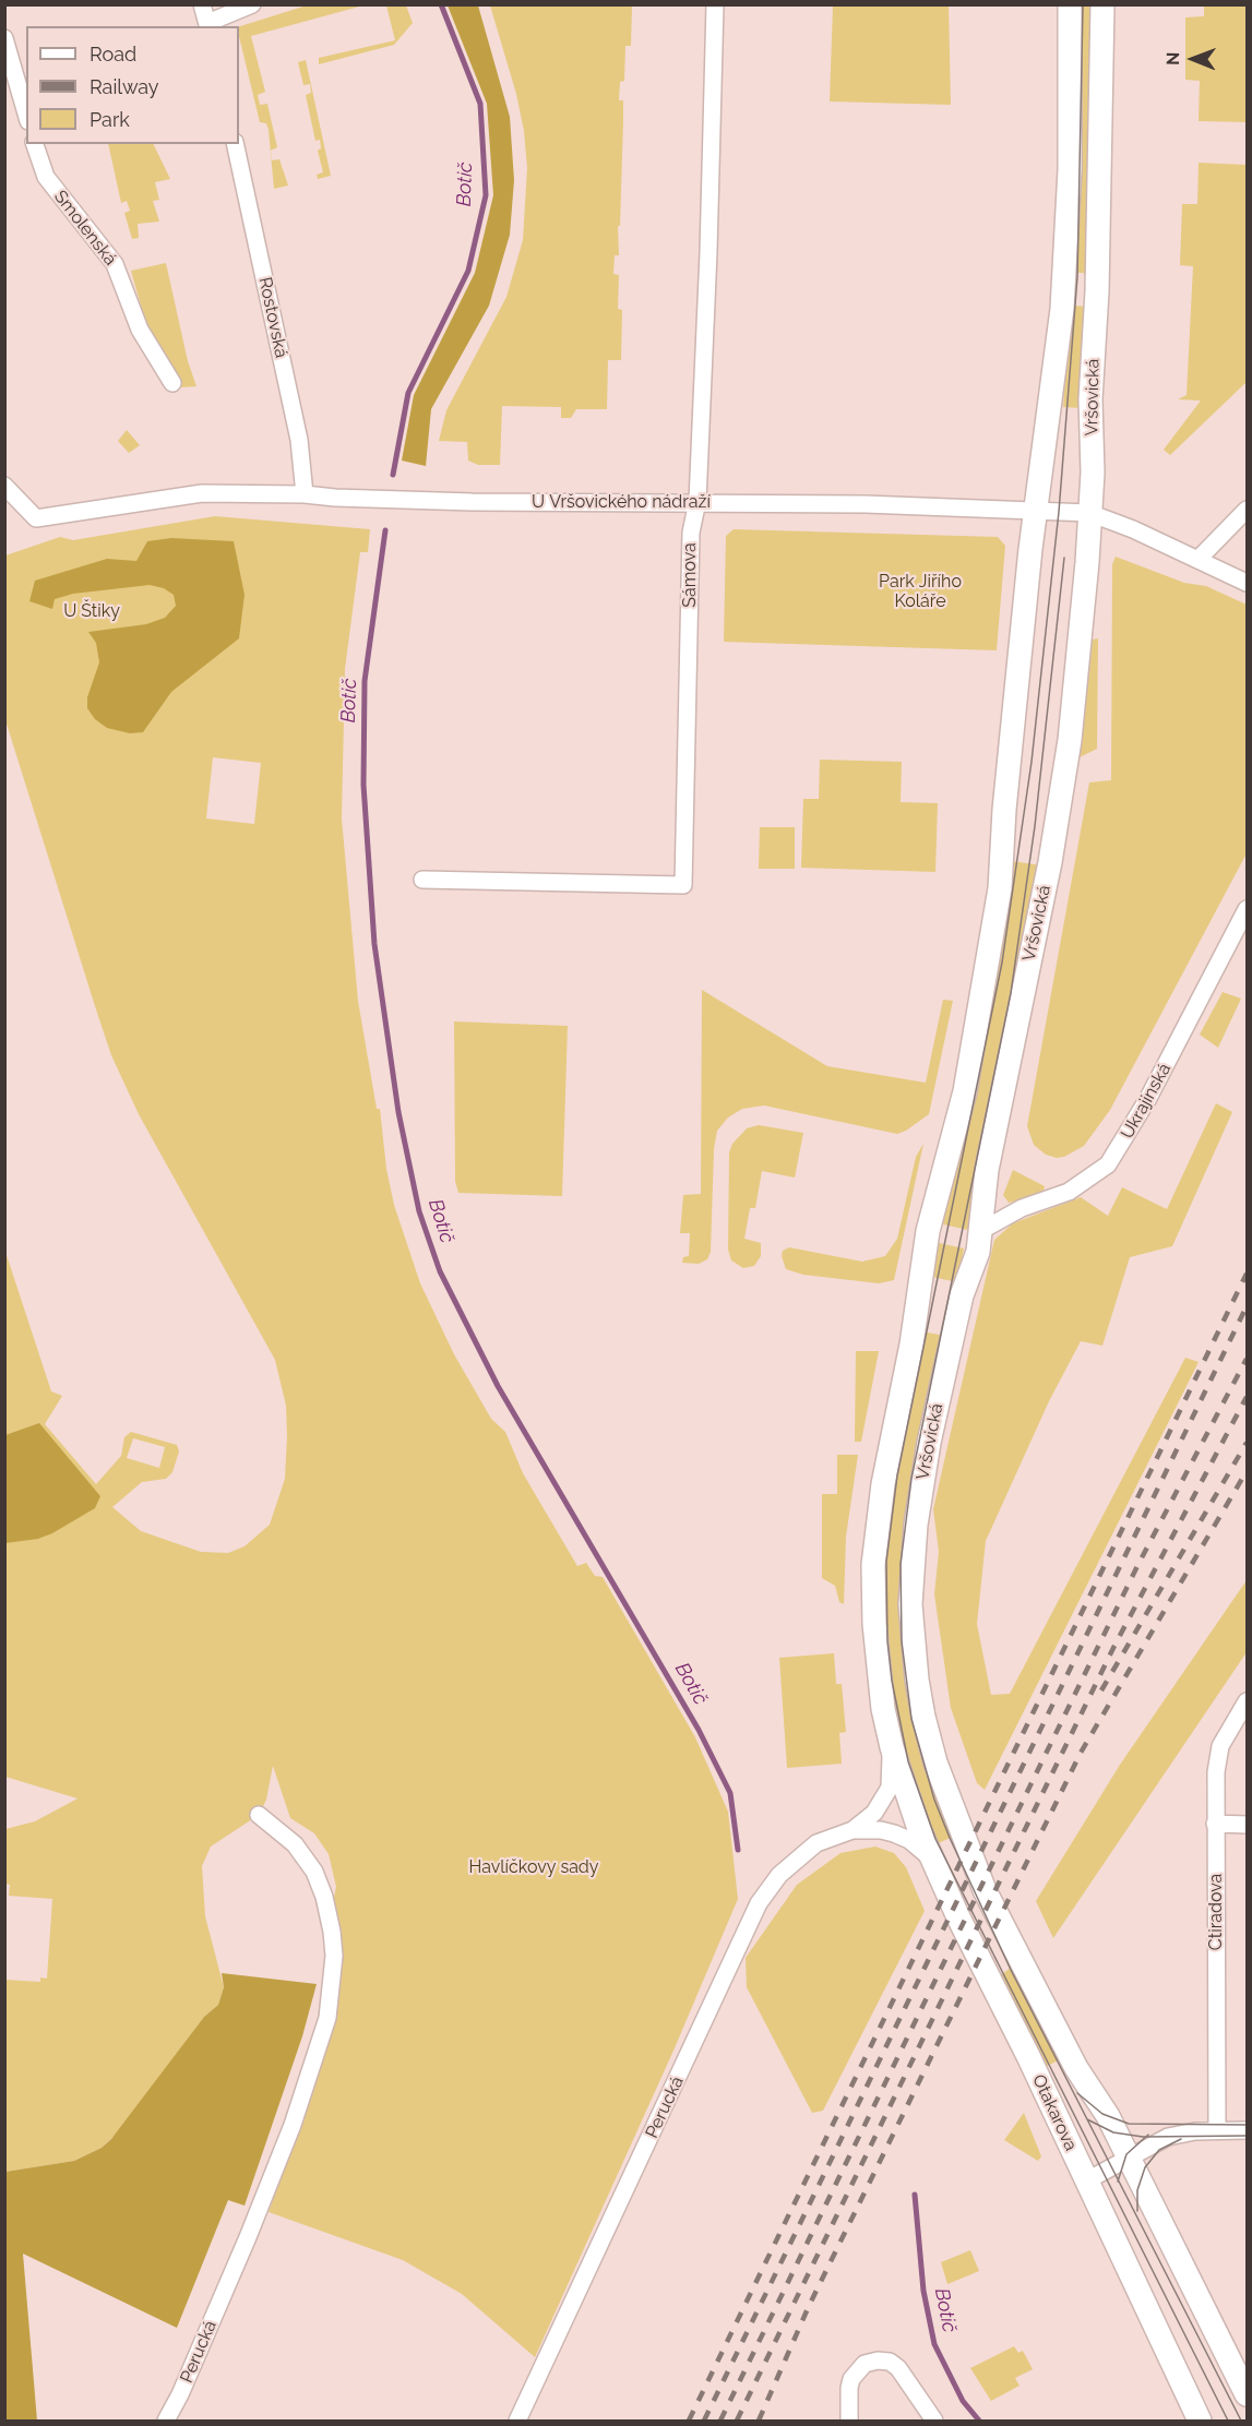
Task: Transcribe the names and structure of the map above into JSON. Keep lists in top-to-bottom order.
{
  "streets": {
    "main road": ["Vršovická", "Otakarova"],
    "street": [
      "Smolenská",
      "Rostovská",
      "U Vršovického nádraží",
      "Sámova",
      "Ukrajinská",
      "Ctiradova",
      "Perucká"
    ]
  },
  "crossings": [
    ["Rostovská", "U Vršovického nádraží"],
    ["Vršovická", "U Vršovického nádraží"],
    ["Vršovická", "Ukrajinská"],
    ["Vršovická", "Perucká"],
    ["Vršovická", "Otakarova"],
    ["U Vršovického nádraží", "Sámova"],
    ["Perucká", "Otakarova"]
  ],
  "water": ["Botič"],
  "parks": ["Park Jiřího Koláře", "U Štiky", "Havlíčkovy sady"],
  "legend": ["Road", "Railway", "Park"],
  "north": "left"
}
